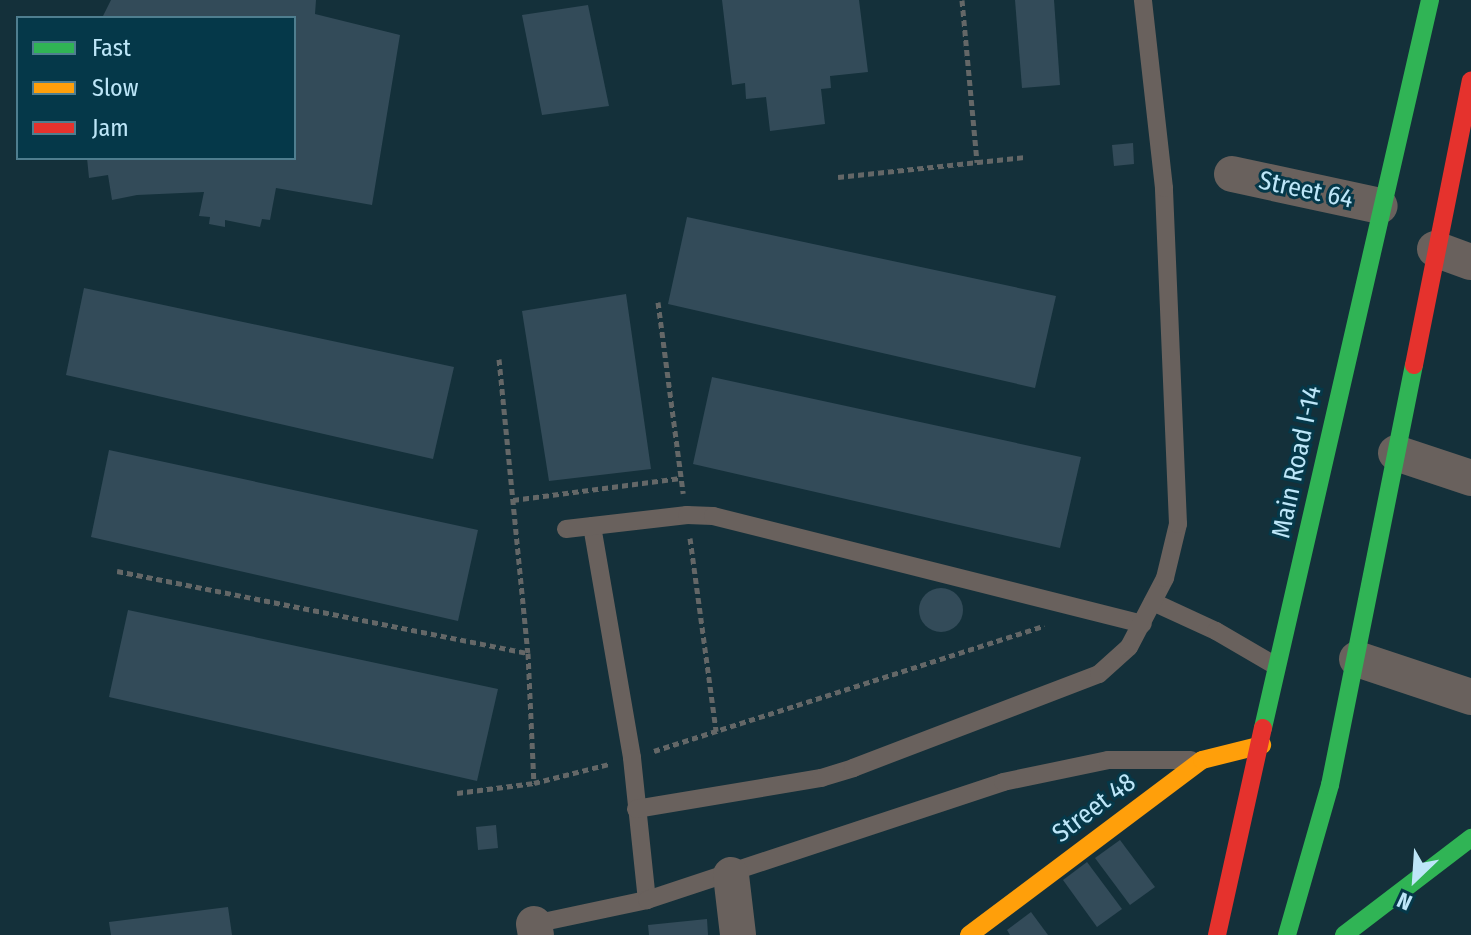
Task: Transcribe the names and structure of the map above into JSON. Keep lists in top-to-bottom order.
{
  "streets": {
    "main road": ["Main Road I-14", "Street 48"],
    "street": ["Street 64"]
  },
  "crossings": [
    ["Street 64", "Main Road I-14"],
    ["Main Road I-14", "Street 48"]
  ],
  "legend": ["Fast", "Slow", "Jam"],
  "north": "bottom left"
}
